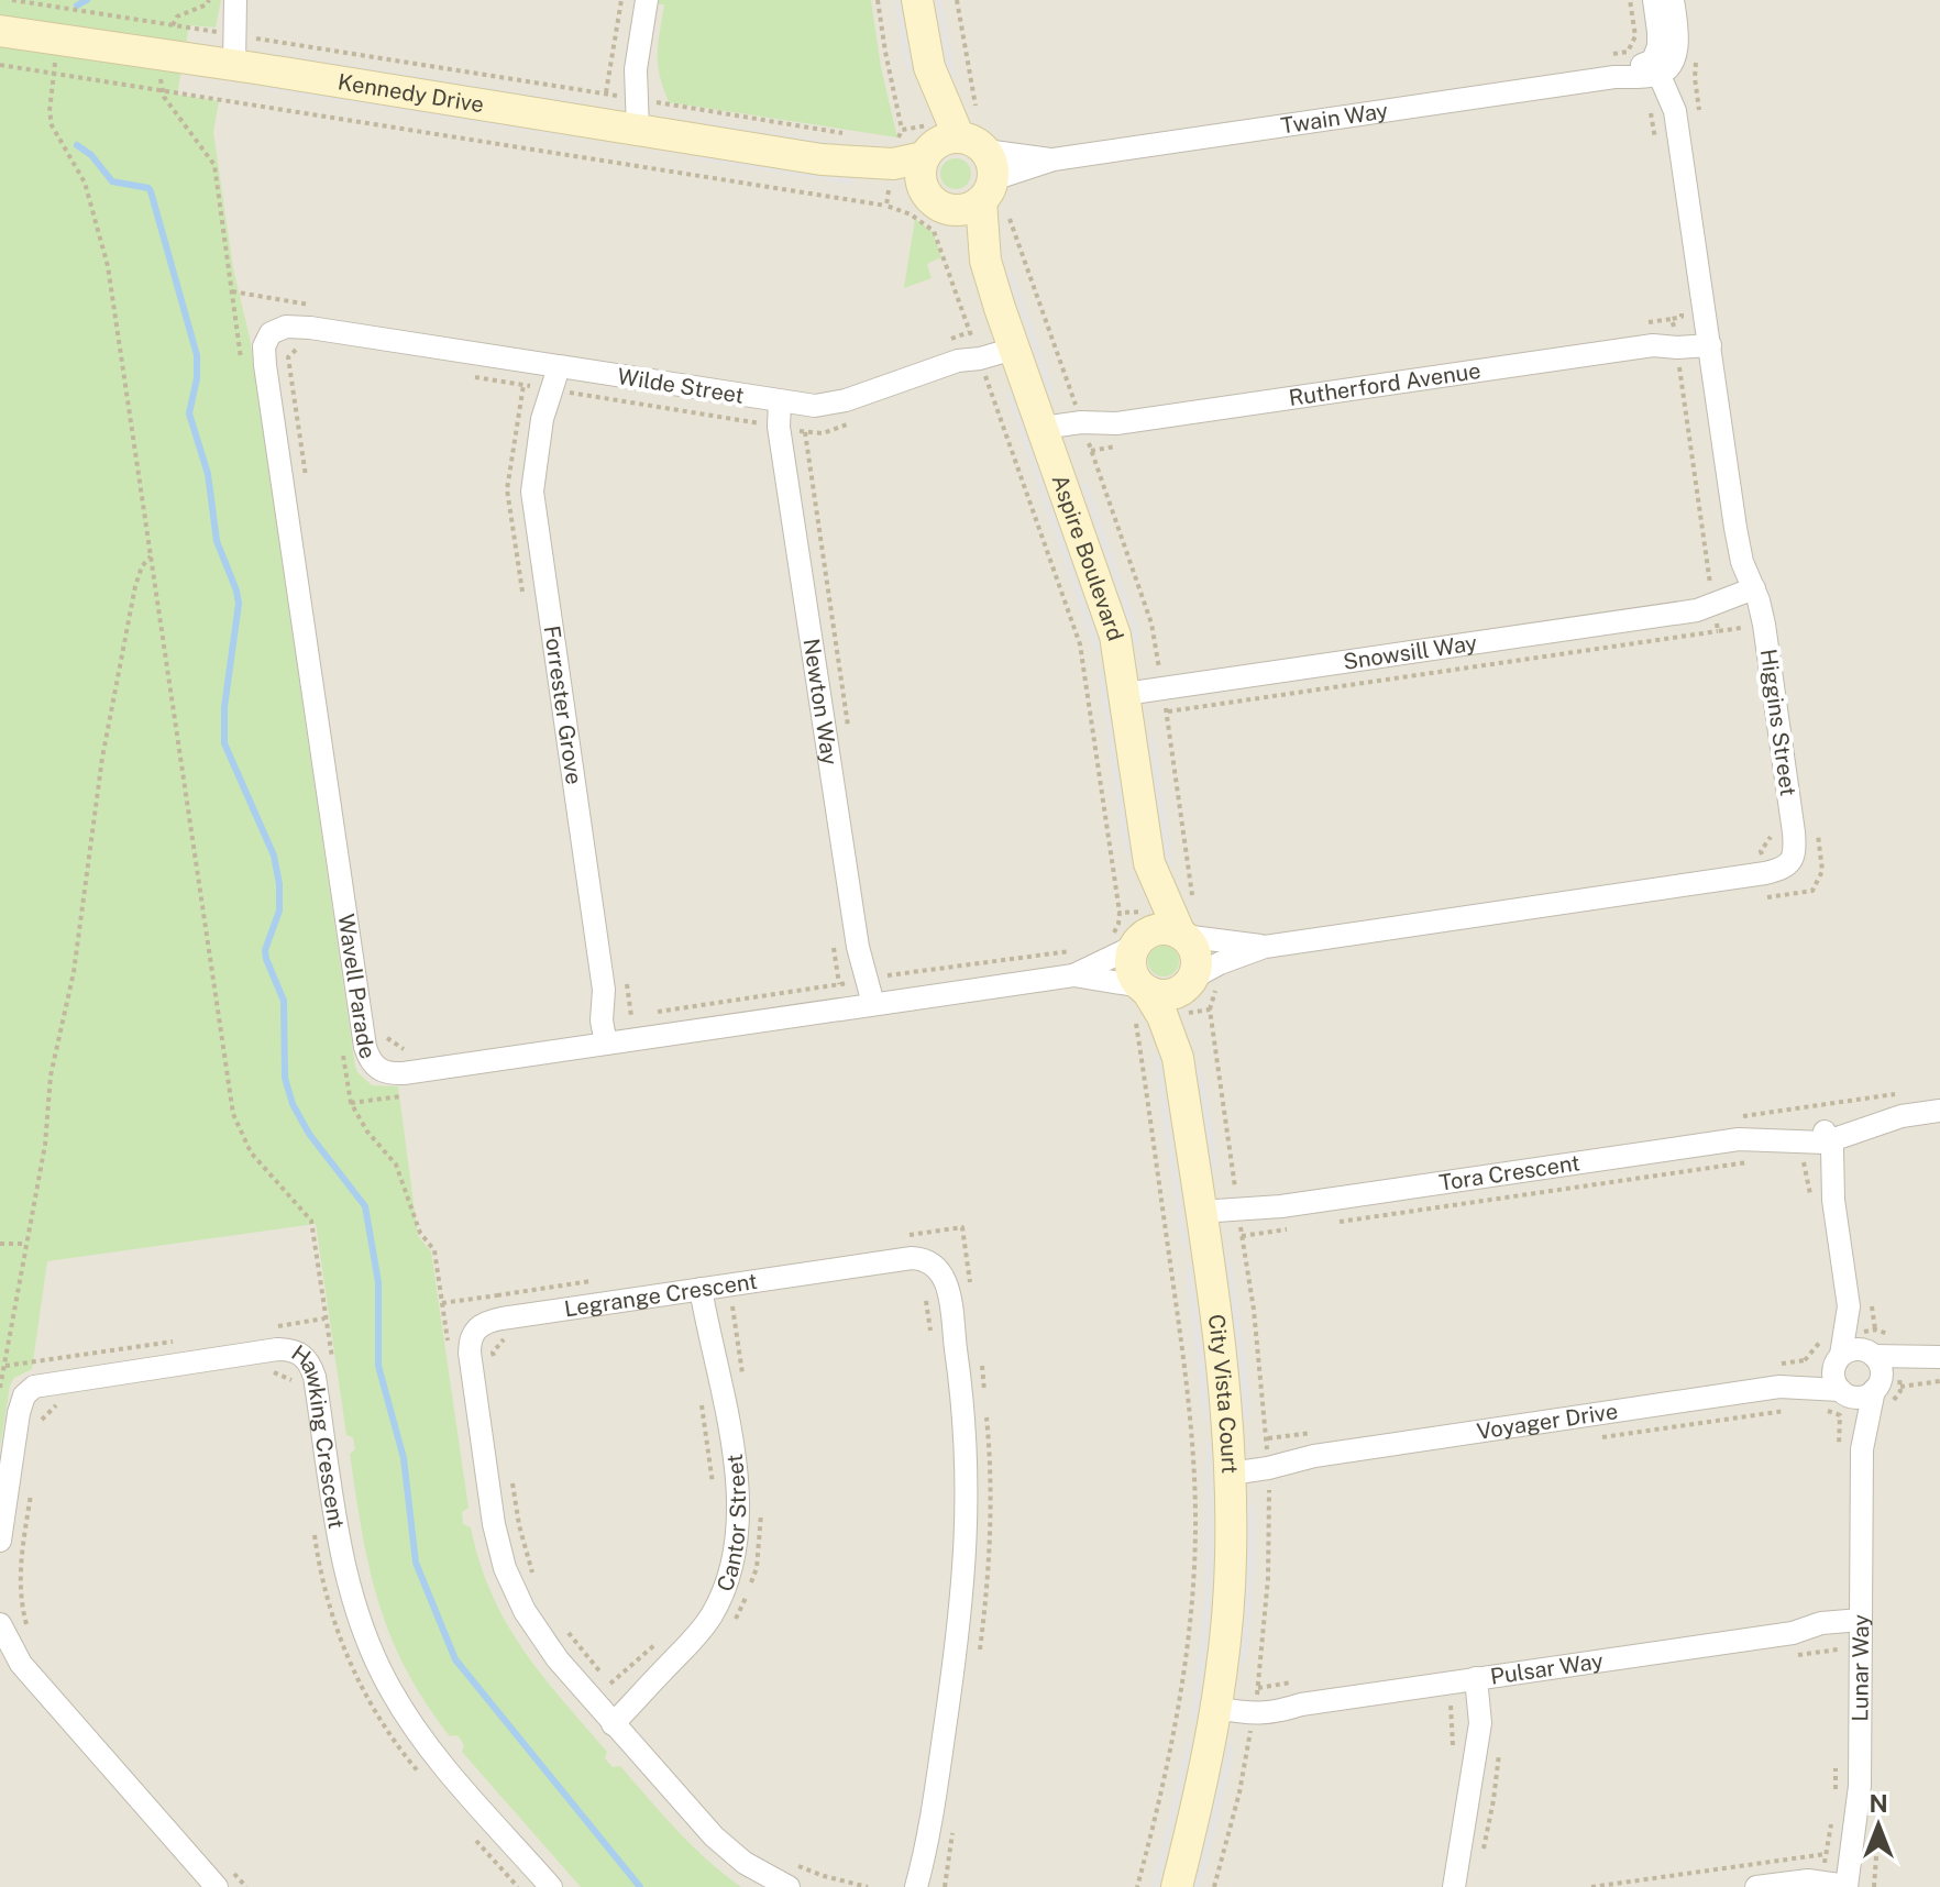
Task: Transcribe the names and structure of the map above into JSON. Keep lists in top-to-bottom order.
{
  "streets": {
    "street": [
      "Kennedy Drive",
      "Twain Way",
      "Rutherford Avenue",
      "Wilde Street",
      "Aspire Boulevard",
      "Snowsill Way",
      "Newton Way",
      "Forrester Grove",
      "Higgins Street",
      "Wavell Parade",
      "Tora Crescent",
      "Legrange Crescent",
      "City Vista Court",
      "Voyager Drive",
      "Hawking Crescent",
      "Cantor Street",
      "Pulsar Way",
      "Lunar Way"
    ]
  },
  "crossings": [
    ["Kennedy Drive", "Aspire Boulevard"],
    ["Twain Way", "Aspire Boulevard"],
    ["Twain Way", "Higgins Street"],
    ["Rutherford Avenue", "Aspire Boulevard"],
    ["Rutherford Avenue", "Higgins Street"],
    ["Wilde Street", "Aspire Boulevard"],
    ["Wilde Street", "Newton Way"],
    ["Wilde Street", "Forrester Grove"],
    ["Wilde Street", "Wavell Parade"],
    ["Aspire Boulevard", "Snowsill Way"],
    ["Aspire Boulevard", "Wavell Parade"],
    ["Snowsill Way", "Higgins Street"],
    ["Newton Way", "Wavell Parade"],
    ["Forrester Grove", "Wavell Parade"],
    ["Tora Crescent", "City Vista Court"],
    ["Legrange Crescent", "Cantor Street"],
    ["City Vista Court", "Voyager Drive"],
    ["City Vista Court", "Pulsar Way"],
    ["Voyager Drive", "Lunar Way"],
    ["Pulsar Way", "Lunar Way"]
  ],
  "north": "top"
}
